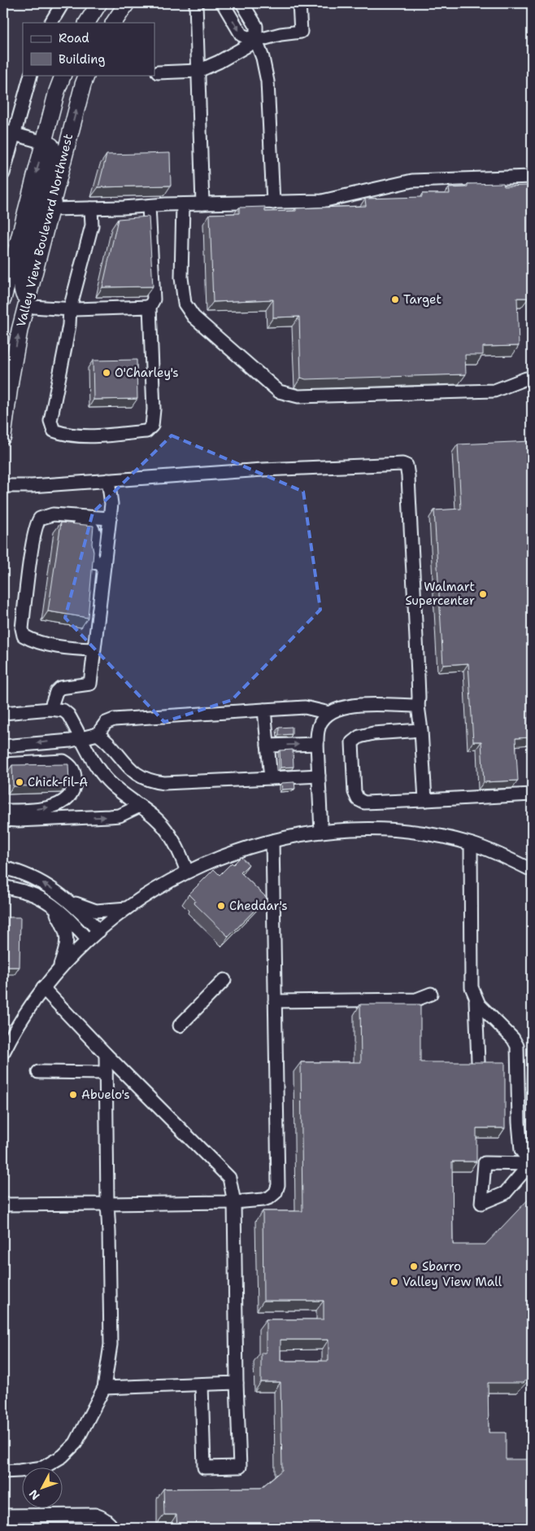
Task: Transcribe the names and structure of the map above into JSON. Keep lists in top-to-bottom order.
{
  "streets": {
    "main road": ["Valley View Boulevard Northwest"]
  },
  "places": [
    "Target",
    "O'Charley's",
    "Walmart Supercenter",
    "Chick-fil-A",
    "Cheddar's",
    "Abuelo's",
    "Sbarro",
    "Valley View Mall"
  ],
  "legend": ["Road", "Building"],
  "north": "bottom left"
}
